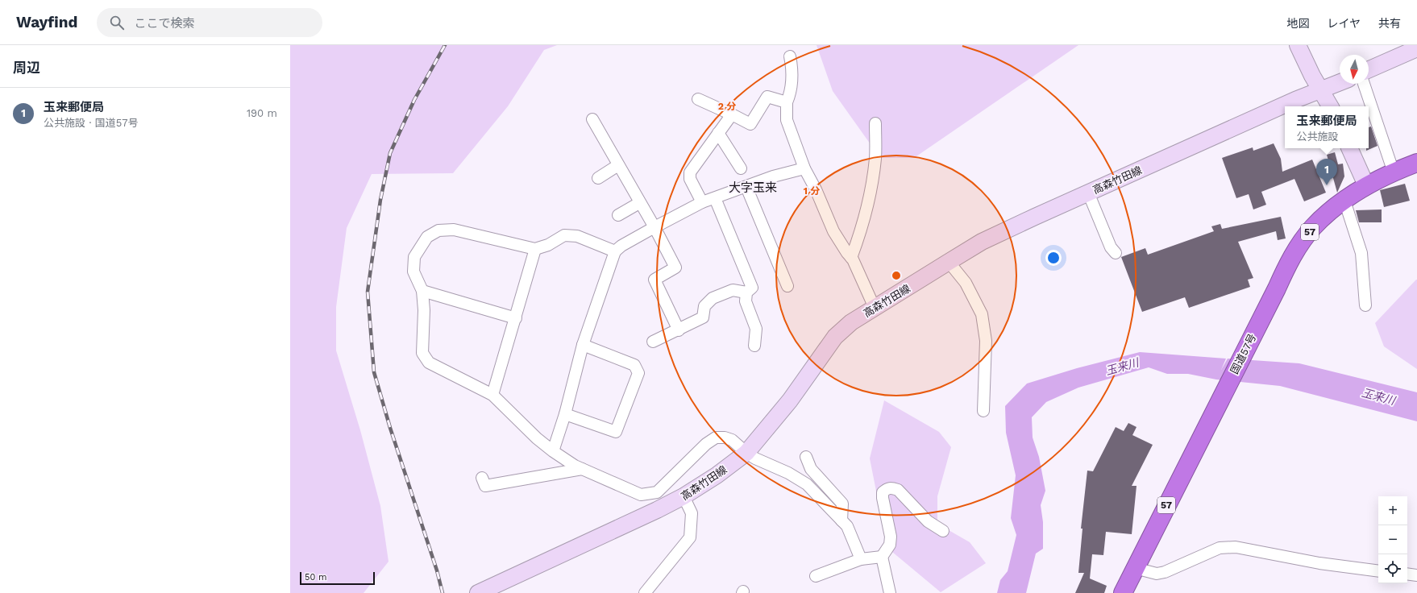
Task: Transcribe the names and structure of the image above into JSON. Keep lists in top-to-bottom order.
{
  "streets": {
    "highway": ["57", "国道57号"],
    "main road": ["高森竹田線"]
  },
  "districts": ["大字玉来"],
  "water": ["玉来川"],
  "scale_bar": "50 m",
  "north": "bottom",
  "page": {
    "header": "Wayfind",
    "search": "ここで検索",
    "nav": ["地図", "レイヤ", "共有"],
    "heading": "周辺",
    "list": [
      {
        "mark": "1",
        "name": "玉来郵便局",
        "note": "公共施設 · 国道57号",
        "value": "190 m"
      }
    ],
    "popup": ["玉来郵便局", "公共施設"],
    "pins": "1",
    "map_buttons": ["+", "−"],
    "scale": "50 m"
  },
  "rings": ["2 分", "1 分"]
}
